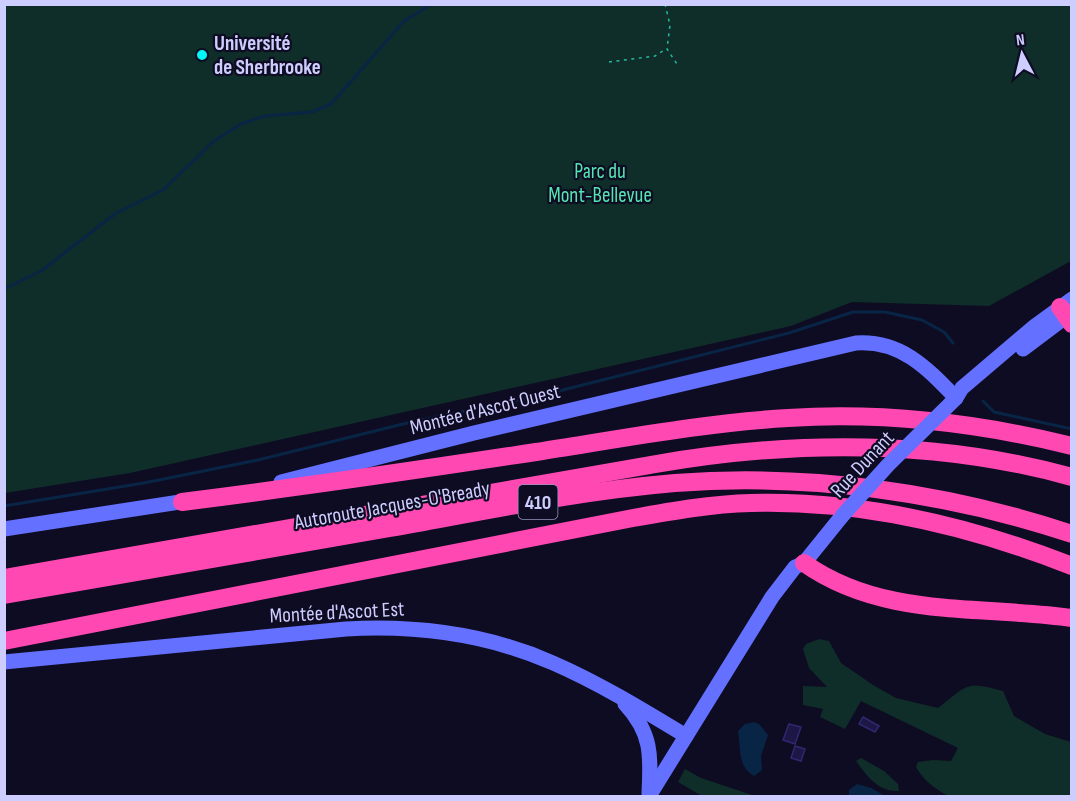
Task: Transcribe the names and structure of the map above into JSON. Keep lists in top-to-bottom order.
{
  "streets": {
    "highway": ["410", "Autoroute Jacques-O'Bready"],
    "street": ["Montée d'Ascot Ouest", "Rue Dunant", "Montée d'Ascot Est"]
  },
  "crossings": [
    ["Montée d'Ascot Ouest", "Rue Dunant"],
    ["Rue Dunant", "Montée d'Ascot Est"]
  ],
  "parks": ["Parc du Mont-Bellevue"],
  "places": ["Université de Sherbrooke"],
  "north": "top"
}
